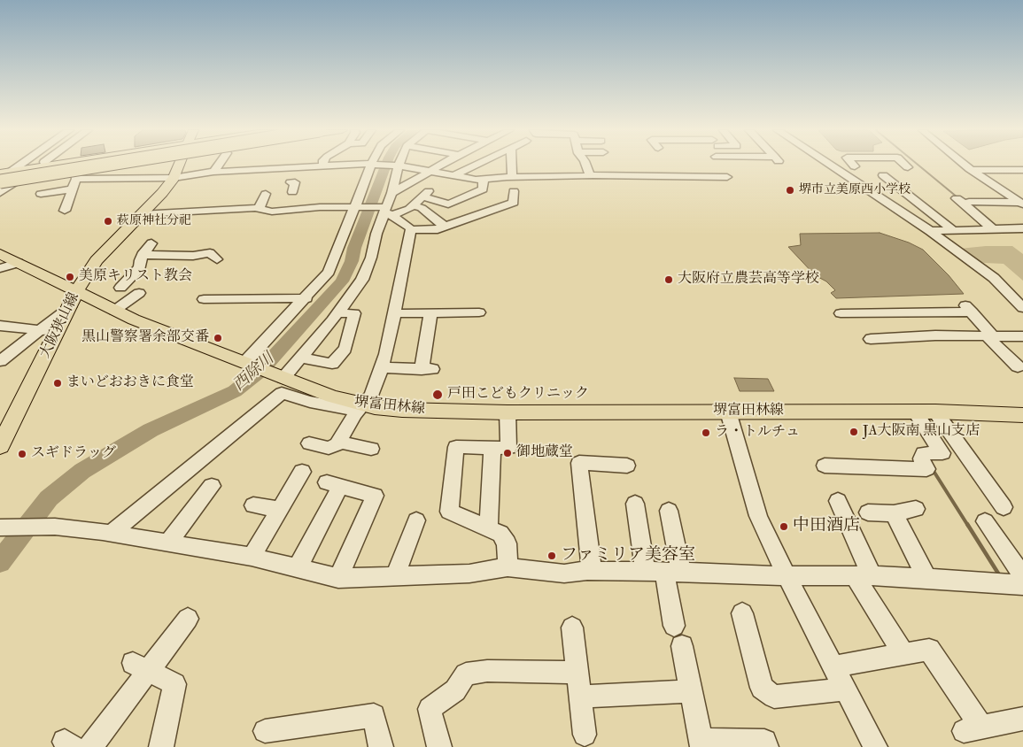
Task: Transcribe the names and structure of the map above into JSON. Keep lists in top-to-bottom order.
{
  "streets": {
    "main road": ["大阪狭山線", "堺富田林線"]
  },
  "crossings": [
    ["大阪狭山線", "堺富田林線"]
  ],
  "water": ["西除川"],
  "places": [
    "堺市立美原西小学校",
    "萩原神社分祀",
    "美原キリスト教会",
    "大阪府立農芸高等学校",
    "黒山警察署余部交番",
    "まいどおおきに食堂",
    "戸田こどもクリニック",
    "JA大阪南 黒山支店",
    "ラ・トルチュ",
    "御地蔵堂",
    "スギドラッグ",
    "中田酒店",
    "ファミリア美容室"
  ]
}
